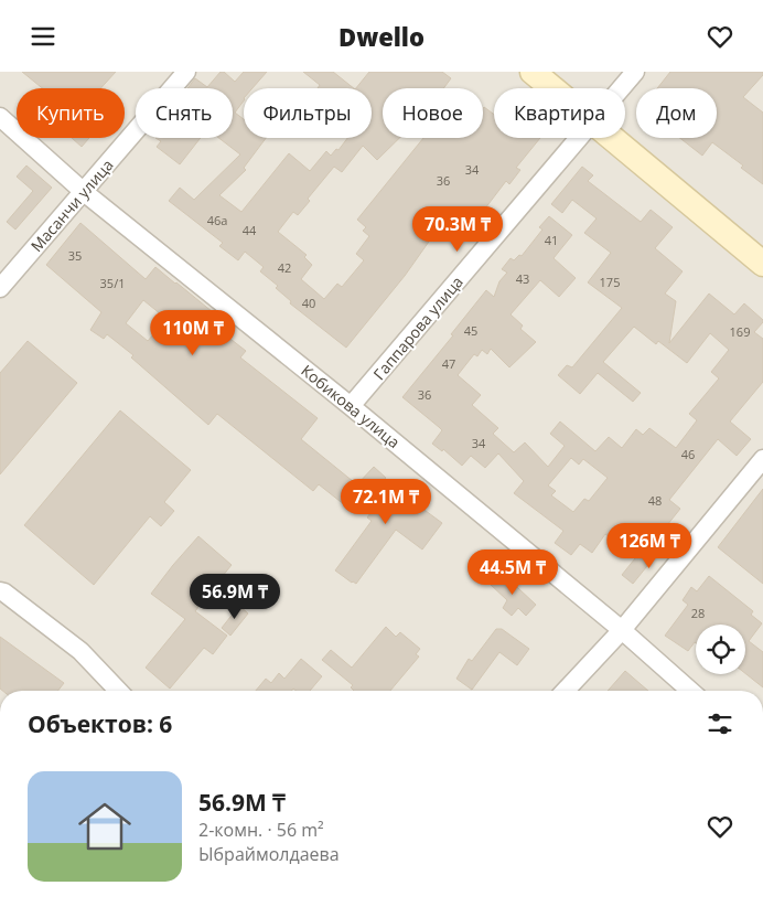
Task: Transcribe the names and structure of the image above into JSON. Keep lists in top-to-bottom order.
{
  "streets": {
    "street": ["Масанчи улица", "Гаппарова улица", "Кобикова улица"]
  },
  "crossings": [
    ["Масанчи улица", "Кобикова улица"],
    ["Гаппарова улица", "Кобикова улица"]
  ],
  "house_numbers": [
    "34",
    "36",
    "46а",
    "44",
    "41",
    "35",
    "42",
    "43",
    "175",
    "35/1",
    "40",
    "45",
    "169",
    "47",
    "36",
    "34",
    "46",
    "48",
    "28"
  ],
  "page": {
    "header": "Dwello",
    "chip": [
      "Купить",
      "Снять",
      "Фильтры",
      "Новое",
      "Квартира",
      "Дом"
    ],
    "price": [
      "70.3M ₸",
      "110M ₸",
      "72.1M ₸",
      "126M ₸",
      "44.5M ₸",
      "56.9M ₸"
    ],
    "heading": "Объектов: 6",
    "list": [
      {
        "name": "56.9M ₸",
        "note": "2-комн. · 56 m² · Ыбраймолдаева"
      }
    ]
  }
}
